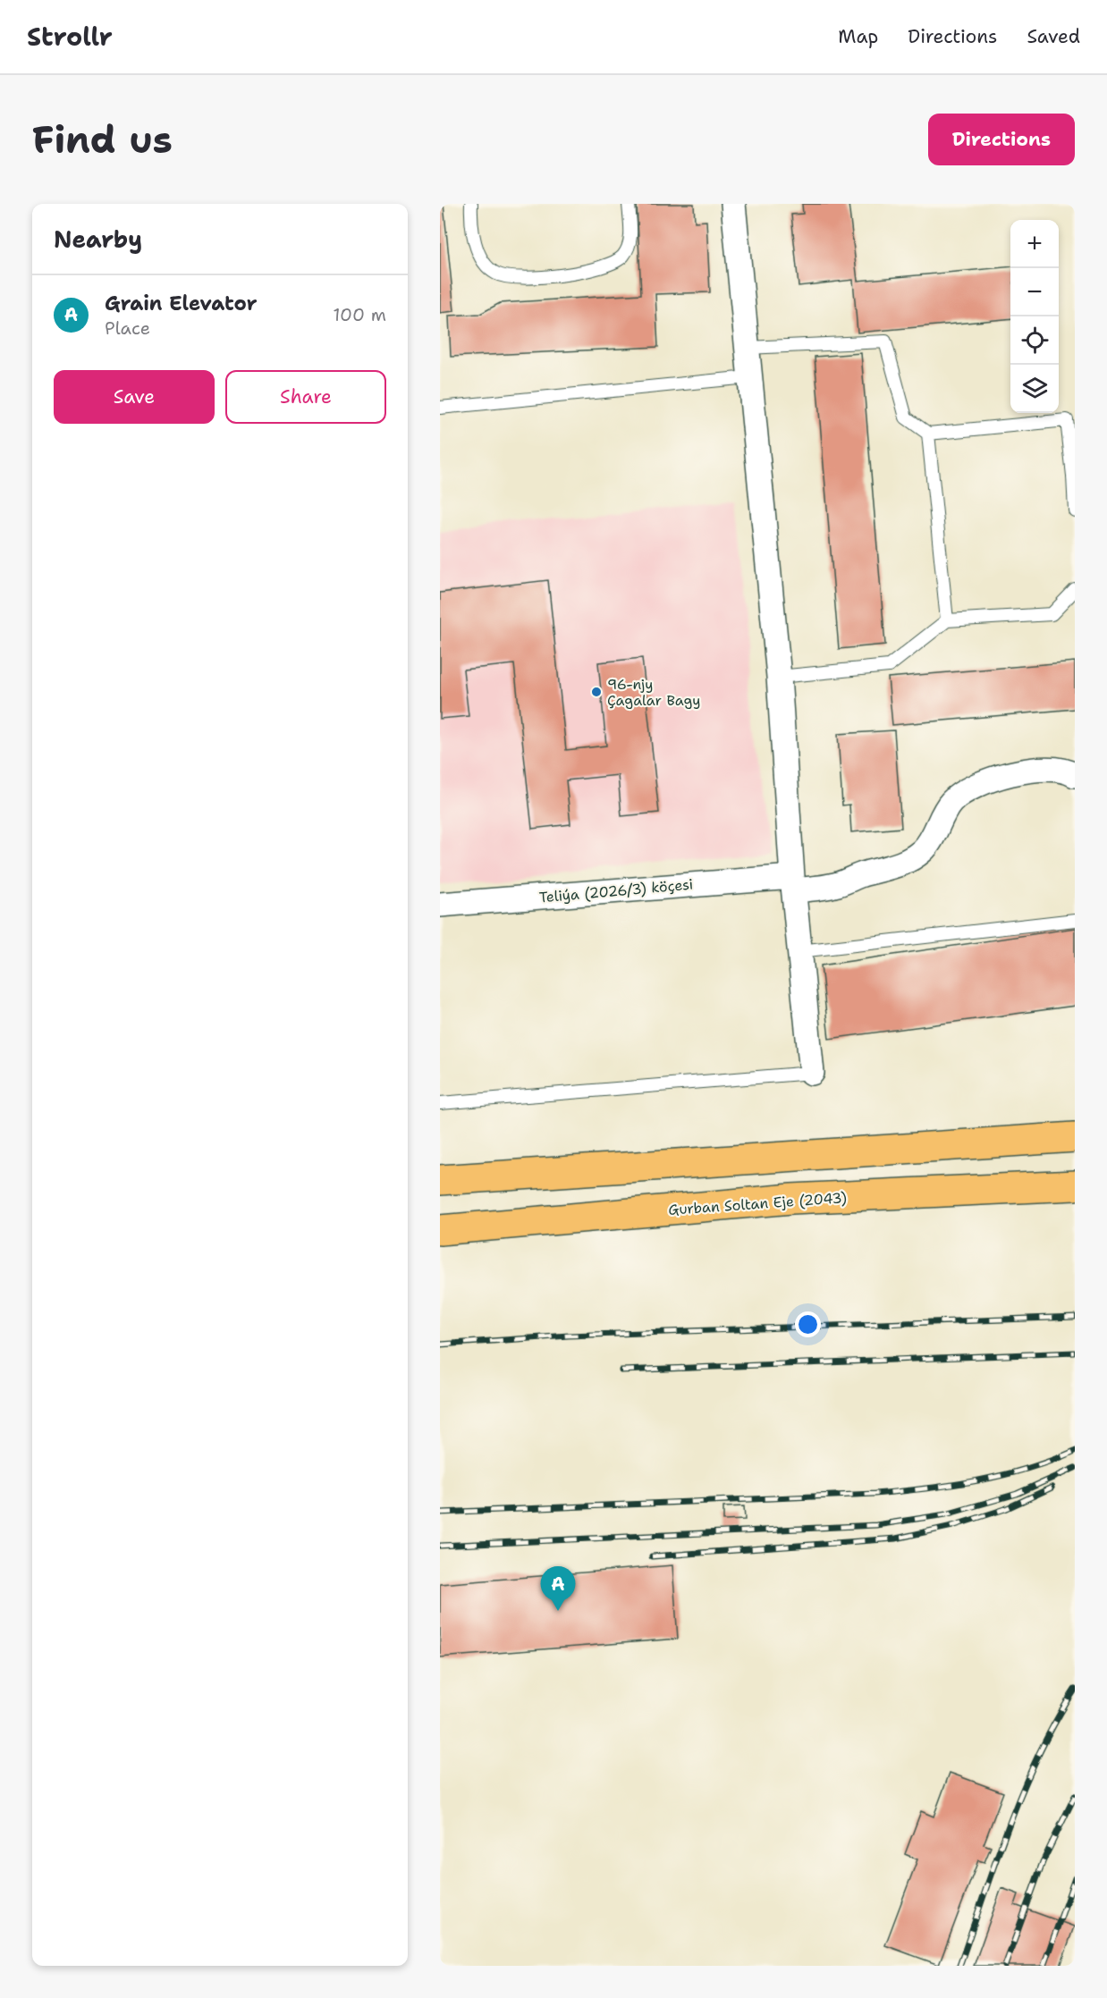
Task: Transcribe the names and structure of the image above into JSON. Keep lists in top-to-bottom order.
{
  "streets": {
    "highway": ["Gurban Soltan Eje (2043)"],
    "street": ["Teliýa (2026/3) köçesi"]
  },
  "places": ["96-njy Çagalar Bagy"],
  "page": {
    "header": "Strollr",
    "nav": ["Map", "Directions", "Saved"],
    "buttons": [
      "Directions",
      ["Save", "Share"]
    ],
    "title": "Find us",
    "heading": "Nearby",
    "map_buttons": ["+", "−"],
    "list": [
      {
        "mark": "A",
        "name": "Grain Elevator",
        "note": "Place",
        "value": "100 m"
      }
    ],
    "pins": "A"
  }
}
